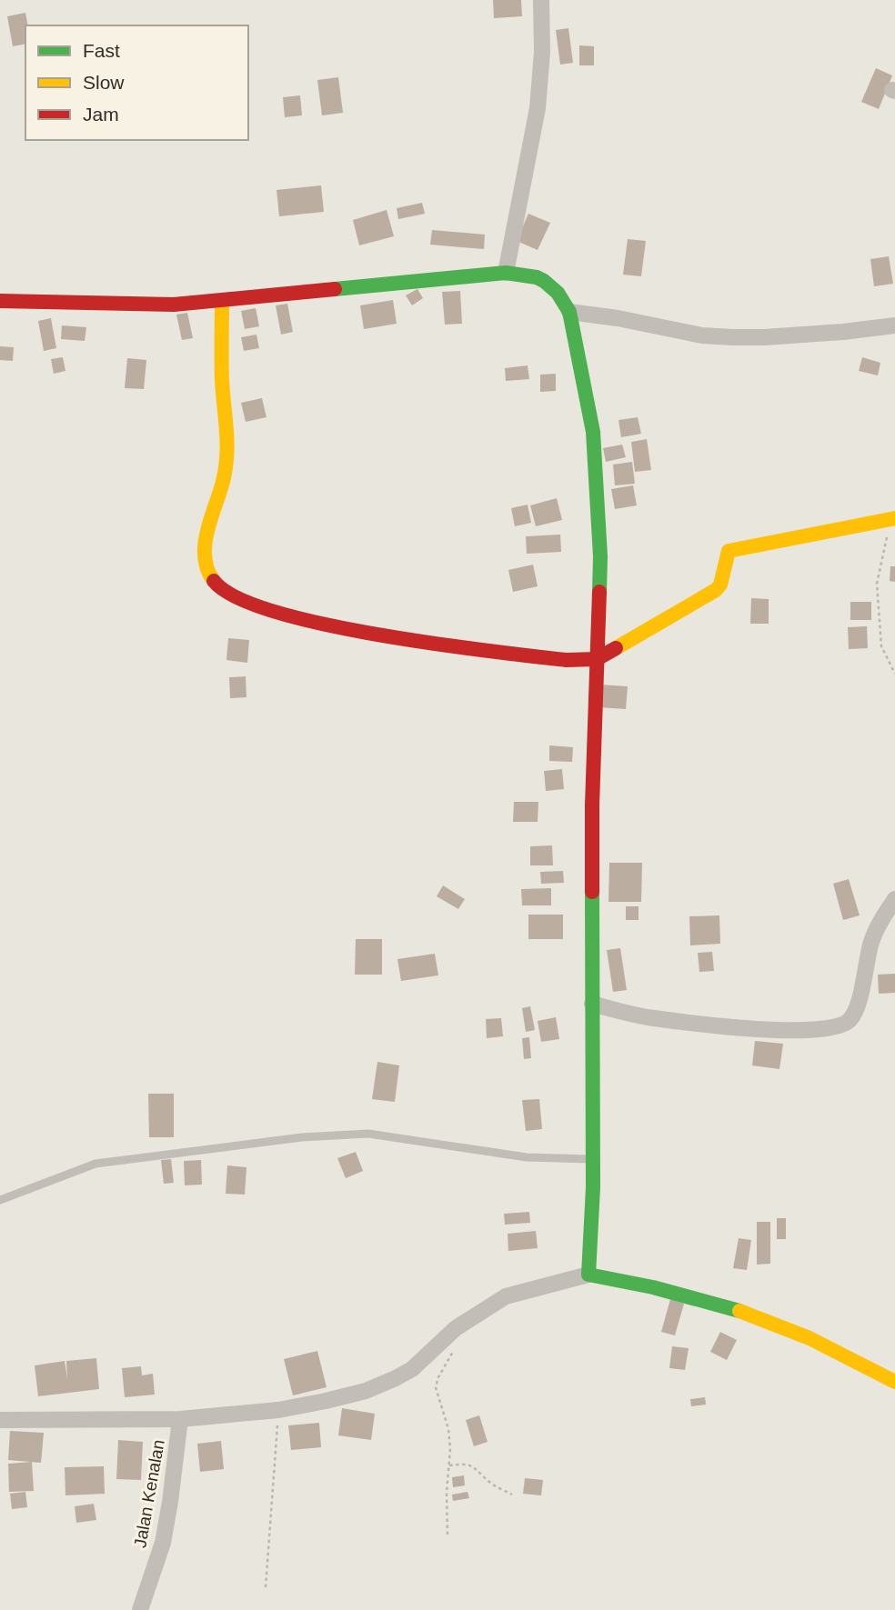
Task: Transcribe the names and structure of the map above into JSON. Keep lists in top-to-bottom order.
{
  "streets": {
    "street": ["Jalan Kenalan"]
  },
  "legend": ["Fast", "Slow", "Jam"]
}
